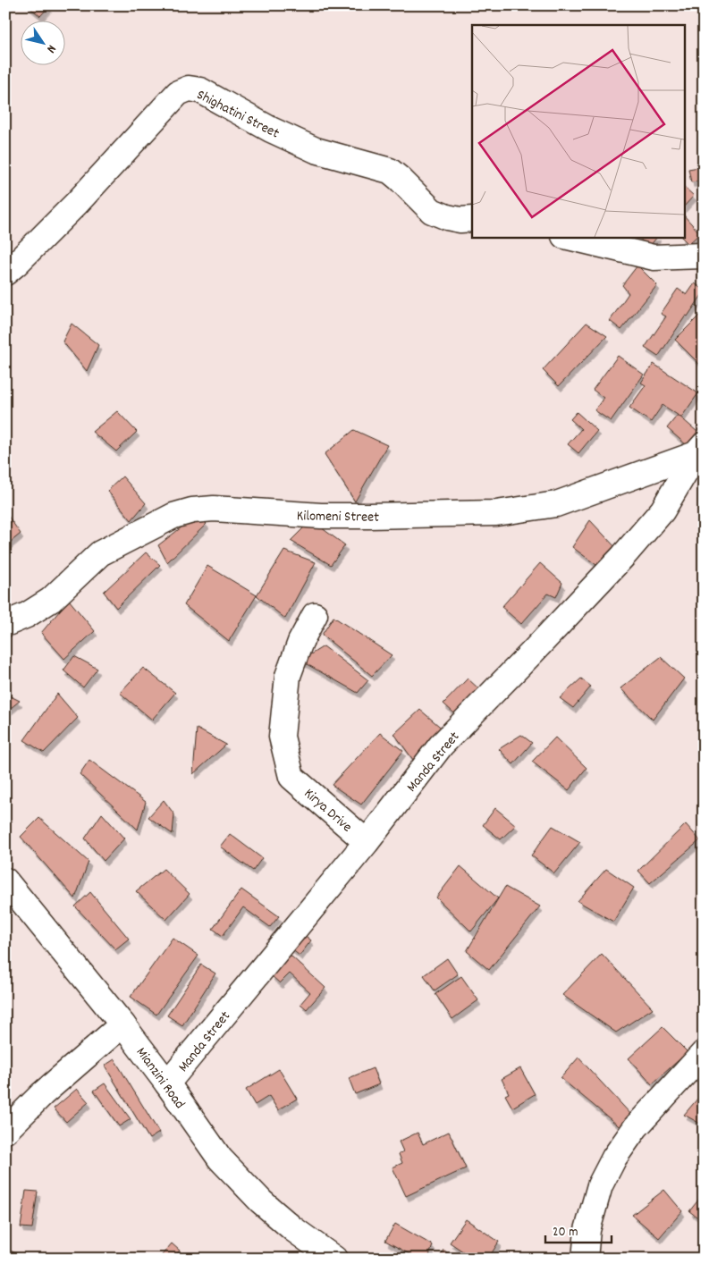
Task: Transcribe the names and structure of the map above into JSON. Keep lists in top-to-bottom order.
{
  "streets": {
    "street": [
      "Shighatini Street",
      "Kilomeni Street",
      "Manda Street",
      "Kirya Drive",
      "Mianzini Road"
    ]
  },
  "crossings": [
    ["Kilomeni Street", "Manda Street"],
    ["Manda Street", "Kirya Drive"],
    ["Manda Street", "Mianzini Road"]
  ],
  "scale_bar": "20 m",
  "north": "bottom right"
}
